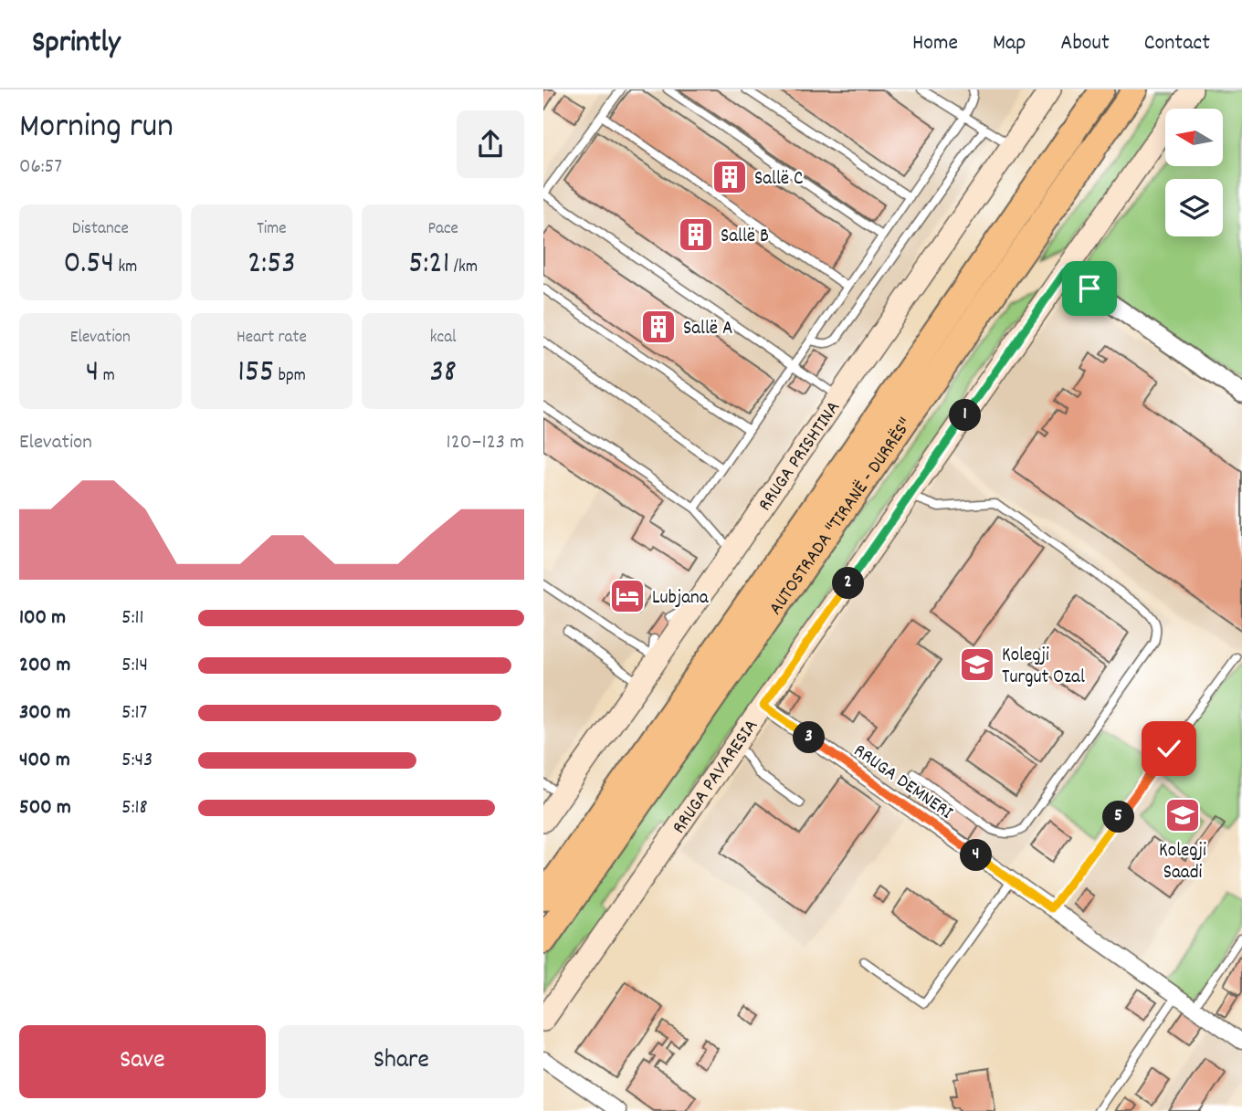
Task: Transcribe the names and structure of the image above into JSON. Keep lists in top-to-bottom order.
{
  "streets": {
    "highway": ["AUTOSTRADA \"TIRANË - DURRËS\""],
    "main road": ["RRUGA PRISHTINA", "RRUGA PAVARESIA"],
    "street": ["RRUGA DEMNERI"]
  },
  "crossings": [
    ["RRUGA PAVARESIA", "RRUGA DEMNERI"]
  ],
  "places": {
    "building": ["Sallë C", "Sallë B", "Sallë A"],
    "hotel": ["Lubjana"],
    "school or university": ["Kolegji Turgut Ozal", "Kolegji Saadi"]
  },
  "north": "left",
  "page": {
    "header": "Sprintly",
    "nav": [
      "Home",
      "Map",
      "About",
      "Contact"
    ],
    "heading": ["Morning run", "06:57"],
    "stats": [
      ["Distance", "0.54 km"],
      ["Time", "2:53"],
      ["Pace", "5:21 /km"],
      ["Elevation", "4 m"],
      ["Heart rate", "155 bpm"],
      ["kcal", "38"]
    ],
    "pins": [
      "1",
      "2",
      "3",
      "5",
      "4"
    ],
    "chart": ["Elevation", "120–123 m"],
    "list": [
      {
        "name": "100 m",
        "note": "5:11"
      },
      {
        "name": "200 m",
        "note": "5:14"
      },
      {
        "name": "300 m",
        "note": "5:17"
      },
      {
        "name": "400 m",
        "note": "5:43"
      },
      {
        "name": "500 m",
        "note": "5:18"
      }
    ],
    "buttons": ["Save", "Share"]
  }
}
